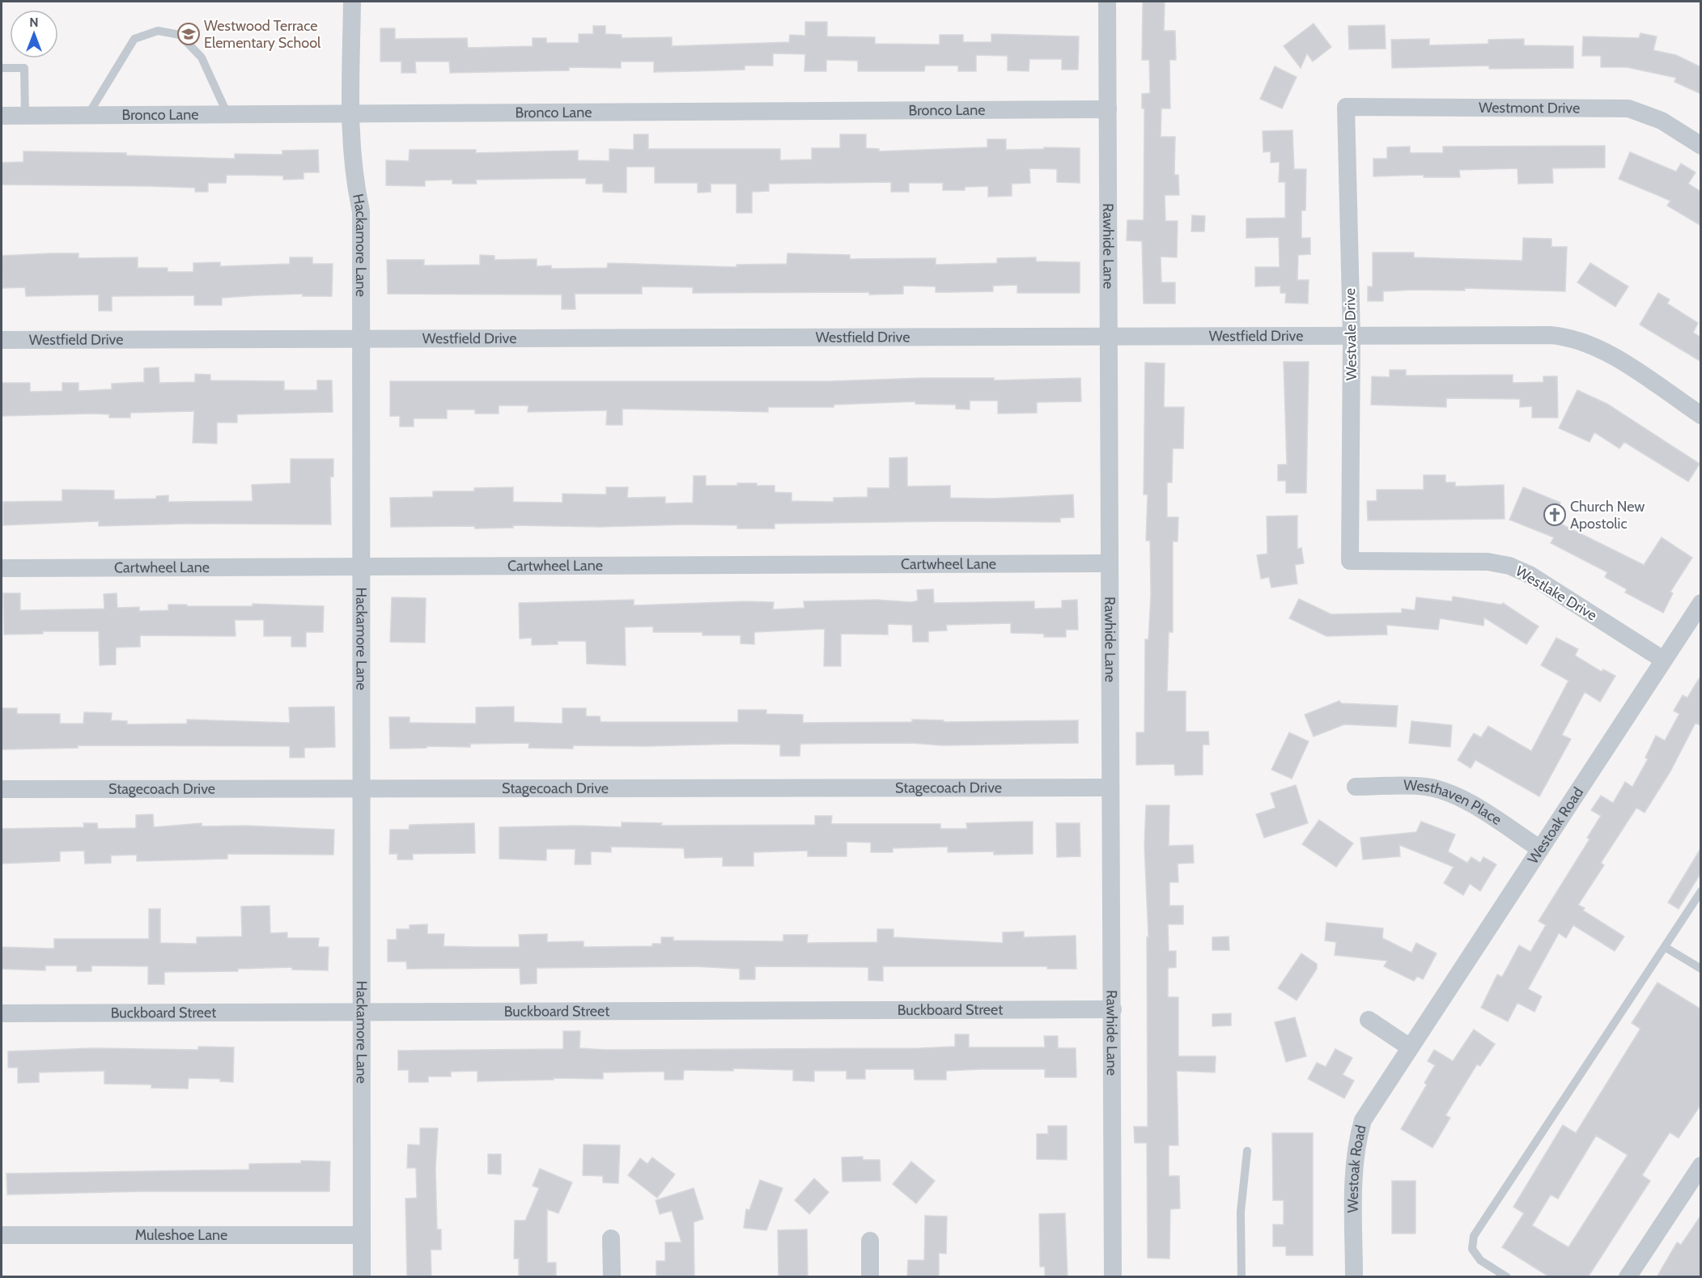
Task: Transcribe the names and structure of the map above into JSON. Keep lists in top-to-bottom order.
{
  "streets": {
    "street": [
      "Westmont Drive",
      "Bronco Lane",
      "Hackamore Lane",
      "Rawhide Lane",
      "Westvale Drive",
      "Westfield Drive",
      "Cartwheel Lane",
      "Westlake Drive",
      "Stagecoach Drive",
      "Westhaven Place",
      "Westoak Road",
      "Buckboard Street",
      "Muleshoe Lane"
    ]
  },
  "crossings": [
    ["Westmont Drive", "Westvale Drive"],
    ["Bronco Lane", "Hackamore Lane"],
    ["Bronco Lane", "Rawhide Lane"],
    ["Hackamore Lane", "Westfield Drive"],
    ["Hackamore Lane", "Cartwheel Lane"],
    ["Hackamore Lane", "Stagecoach Drive"],
    ["Hackamore Lane", "Buckboard Street"],
    ["Hackamore Lane", "Muleshoe Lane"],
    ["Rawhide Lane", "Westfield Drive"],
    ["Rawhide Lane", "Cartwheel Lane"],
    ["Rawhide Lane", "Stagecoach Drive"],
    ["Rawhide Lane", "Buckboard Street"],
    ["Westvale Drive", "Westfield Drive"],
    ["Westvale Drive", "Westlake Drive"],
    ["Westlake Drive", "Westoak Road"],
    ["Westhaven Place", "Westoak Road"]
  ],
  "places": {
    "school or university": ["Westwood Terrace Elementary School"],
    "church": ["Church New Apostolic"]
  },
  "north": "top"
}
